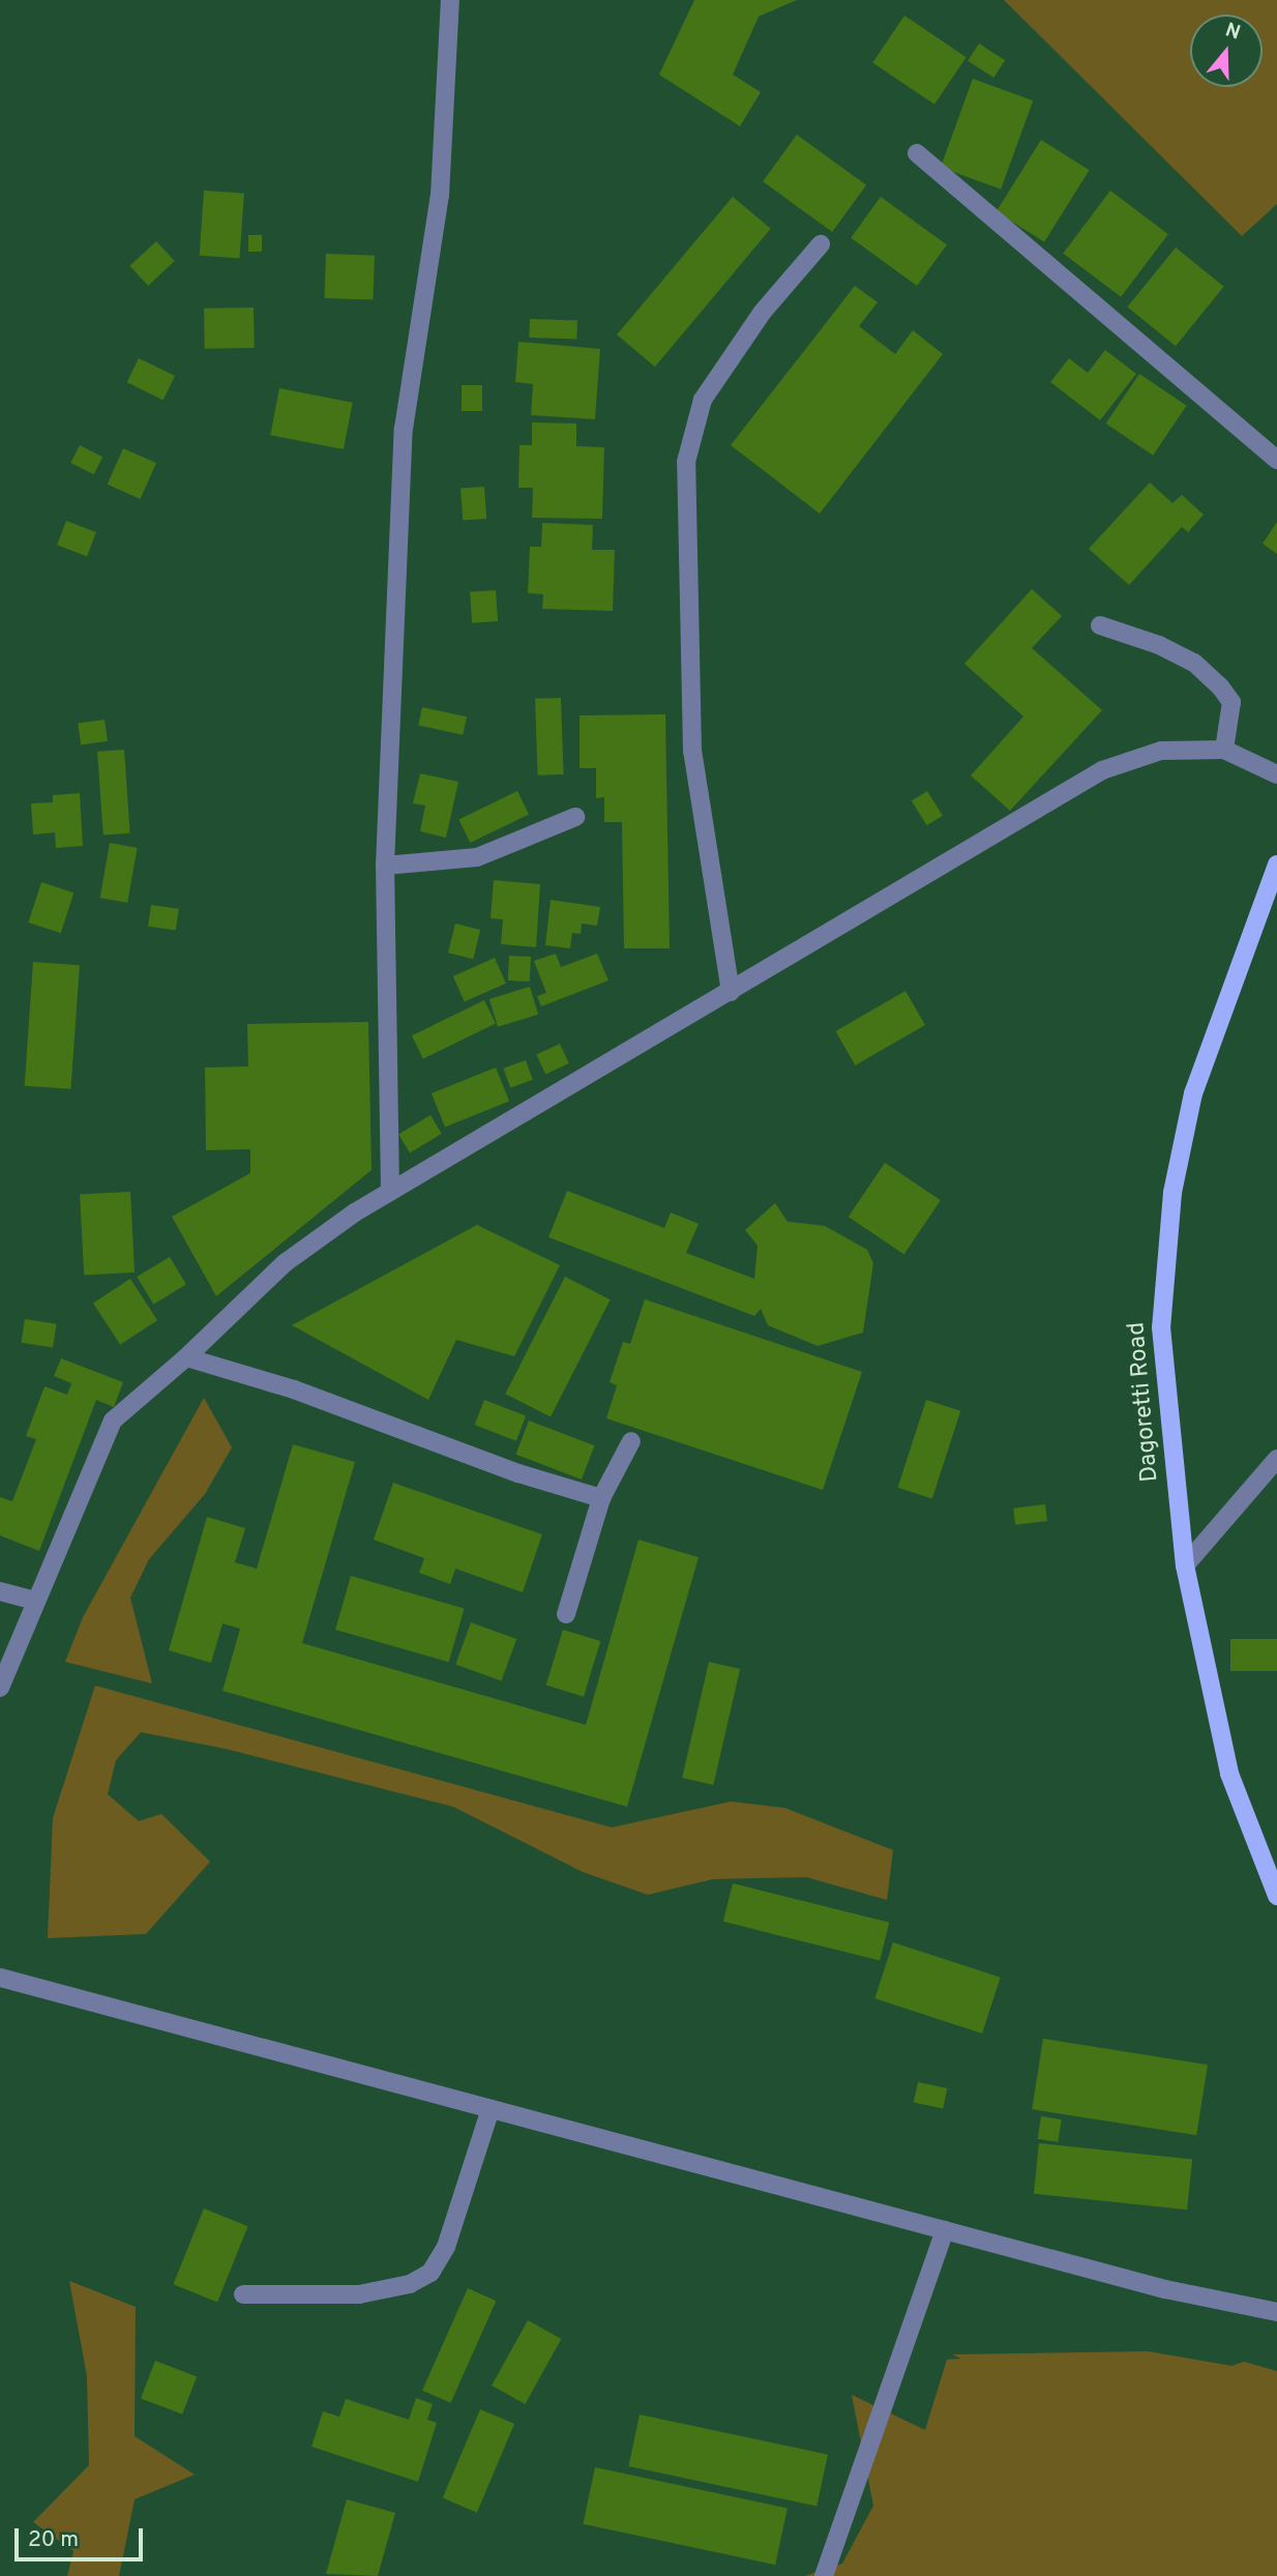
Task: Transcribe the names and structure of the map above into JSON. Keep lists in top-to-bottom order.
{
  "streets": {
    "main road": ["Dagoretti Road"]
  },
  "scale_bar": "20 m",
  "north": "top"
}
